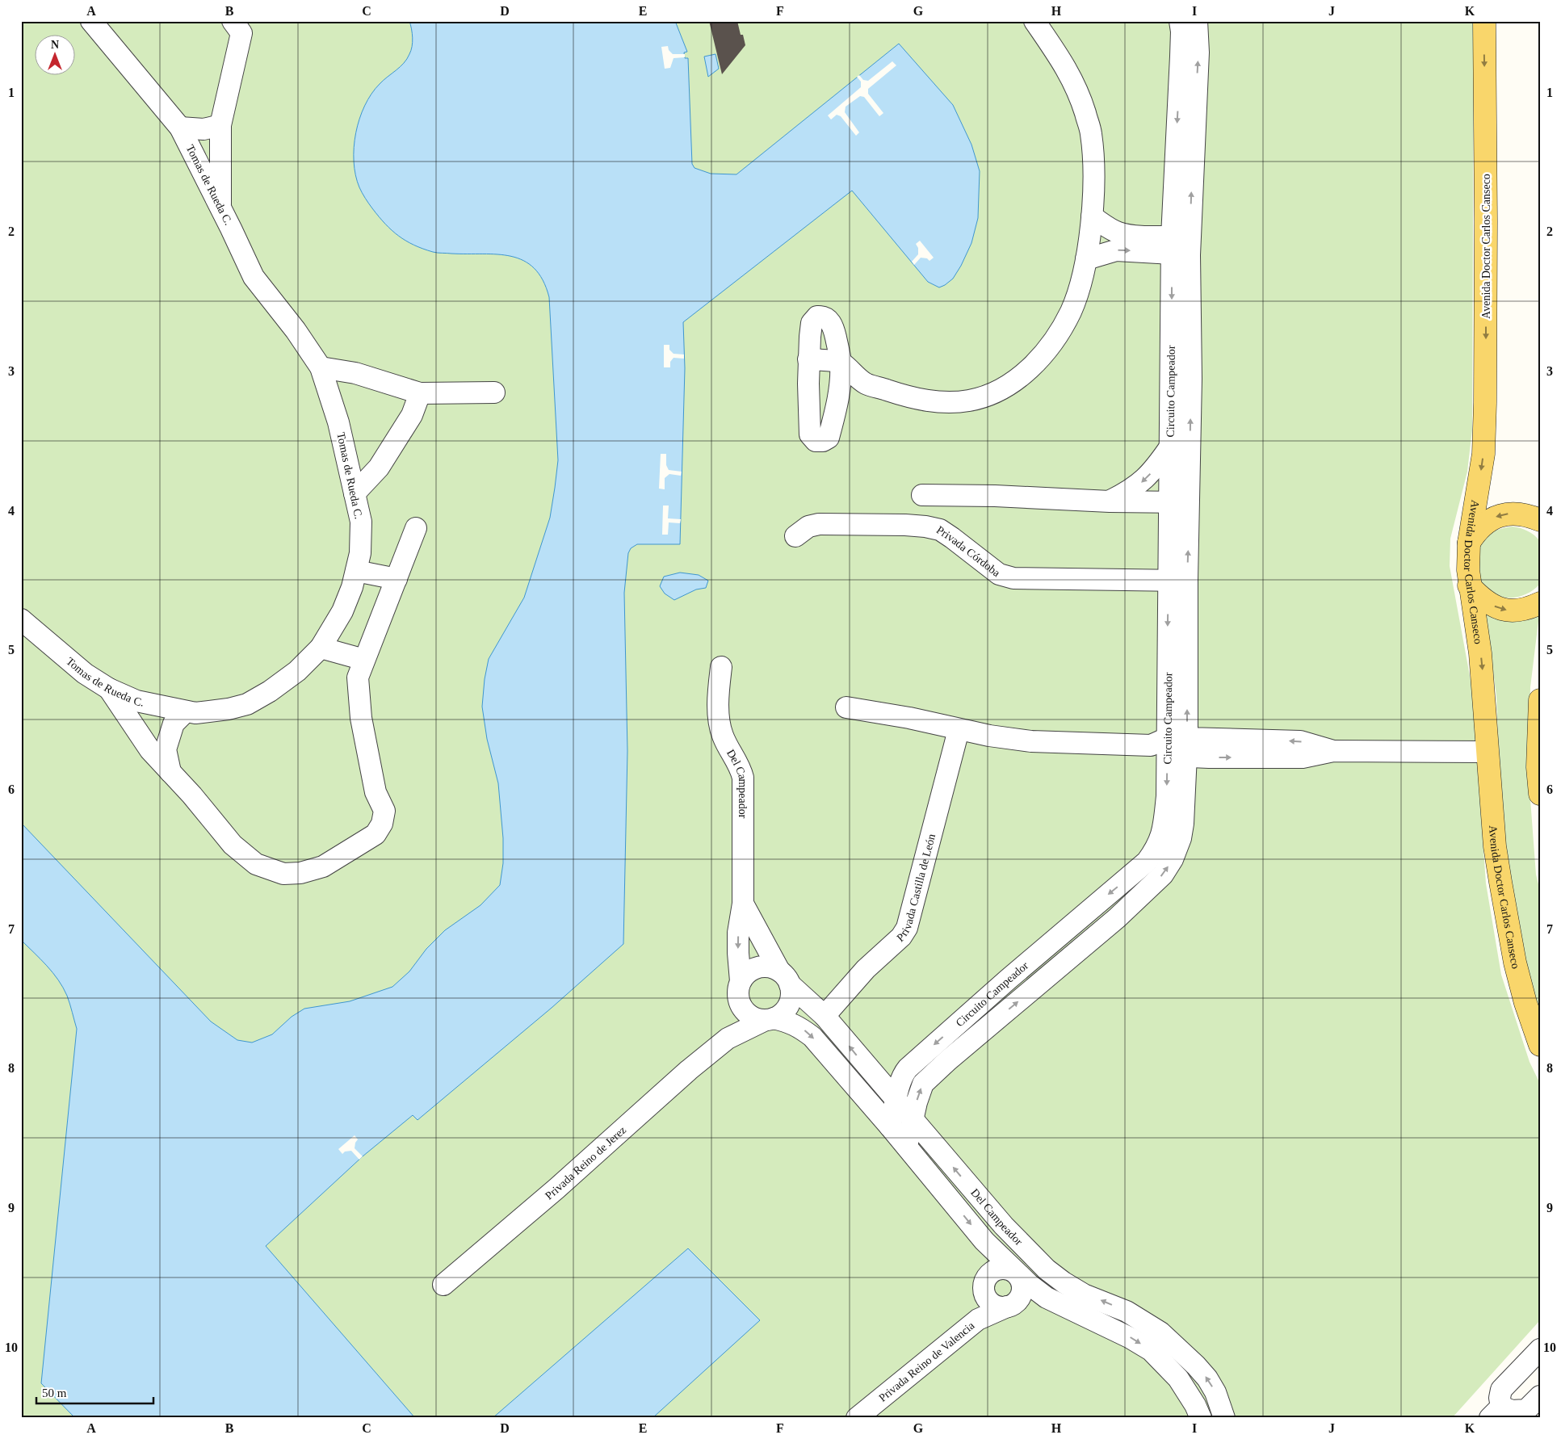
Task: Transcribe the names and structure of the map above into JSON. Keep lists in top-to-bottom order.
{
  "streets": {
    "main road": ["Avenida Doctor Carlos Canseco"],
    "street": [
      "Tomas de Rueda C.",
      "Circuito Campeador",
      "Privada Córdoba",
      "Del Campeador",
      "Privada Castilla de León",
      "Privada Reino de Jerez",
      "Privada Reino de Valencia"
    ]
  },
  "crossings": [
    ["Circuito Campeador", "Privada Córdoba"],
    ["Circuito Campeador", "Del Campeador"],
    ["Del Campeador", "Privada Castilla de León"],
    ["Del Campeador", "Privada Reino de Jerez"],
    ["Del Campeador", "Privada Reino de Valencia"]
  ],
  "one_way": ["Avenida Doctor Carlos Canseco"],
  "scale_bar": "50 m",
  "north": "top",
  "grid": {
    "columns": [
      "A",
      "B",
      "C",
      "D",
      "E",
      "F",
      "G",
      "H",
      "I",
      "J",
      "K"
    ],
    "rows": [
      "1",
      "2",
      "3",
      "4",
      "5",
      "6",
      "7",
      "8",
      "9",
      "10"
    ]
  }
}
